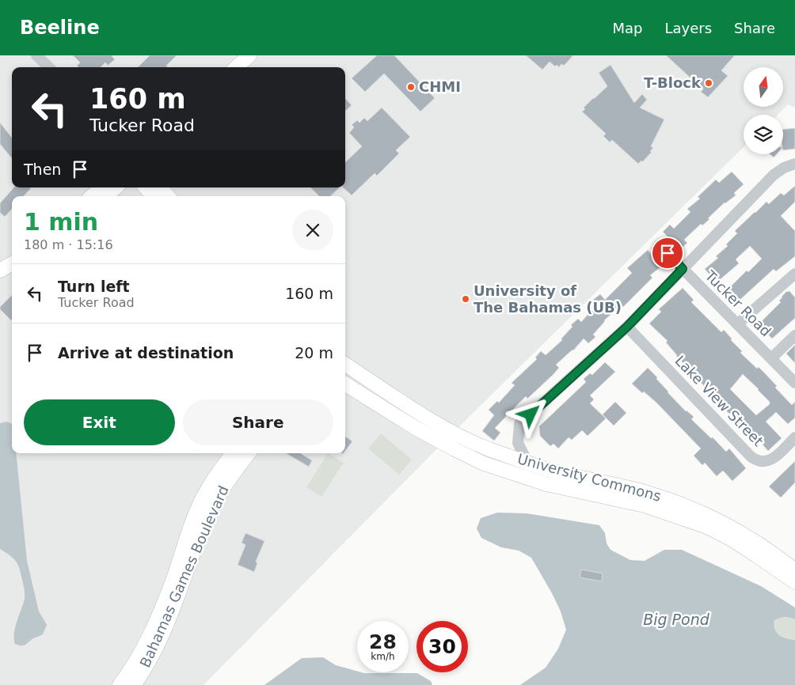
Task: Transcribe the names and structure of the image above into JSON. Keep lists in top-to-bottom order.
{
  "streets": {
    "main road": ["University Commons", "Bahamas Games Boulevard"],
    "street": ["Tucker Road", "Lake View Street"]
  },
  "water": ["Big Pond"],
  "places": ["T-Block", "CHMI", "University of The Bahamas (UB)"],
  "north": "top",
  "page": {
    "header": "Beeline",
    "nav": ["Map", "Layers", "Share"],
    "turn": ["160 m", "Tucker Road"],
    "then": "Then",
    "heading": ["1 min", "180 m · 15:16"],
    "list": [
      {
        "name": "Turn left",
        "note": "Tucker Road",
        "value": "160 m"
      },
      {
        "name": "Arrive at destination",
        "value": "20 m"
      }
    ],
    "buttons": ["Exit", "Share"],
    "speed": "28 km/h",
    "limit": "30"
  }
}
